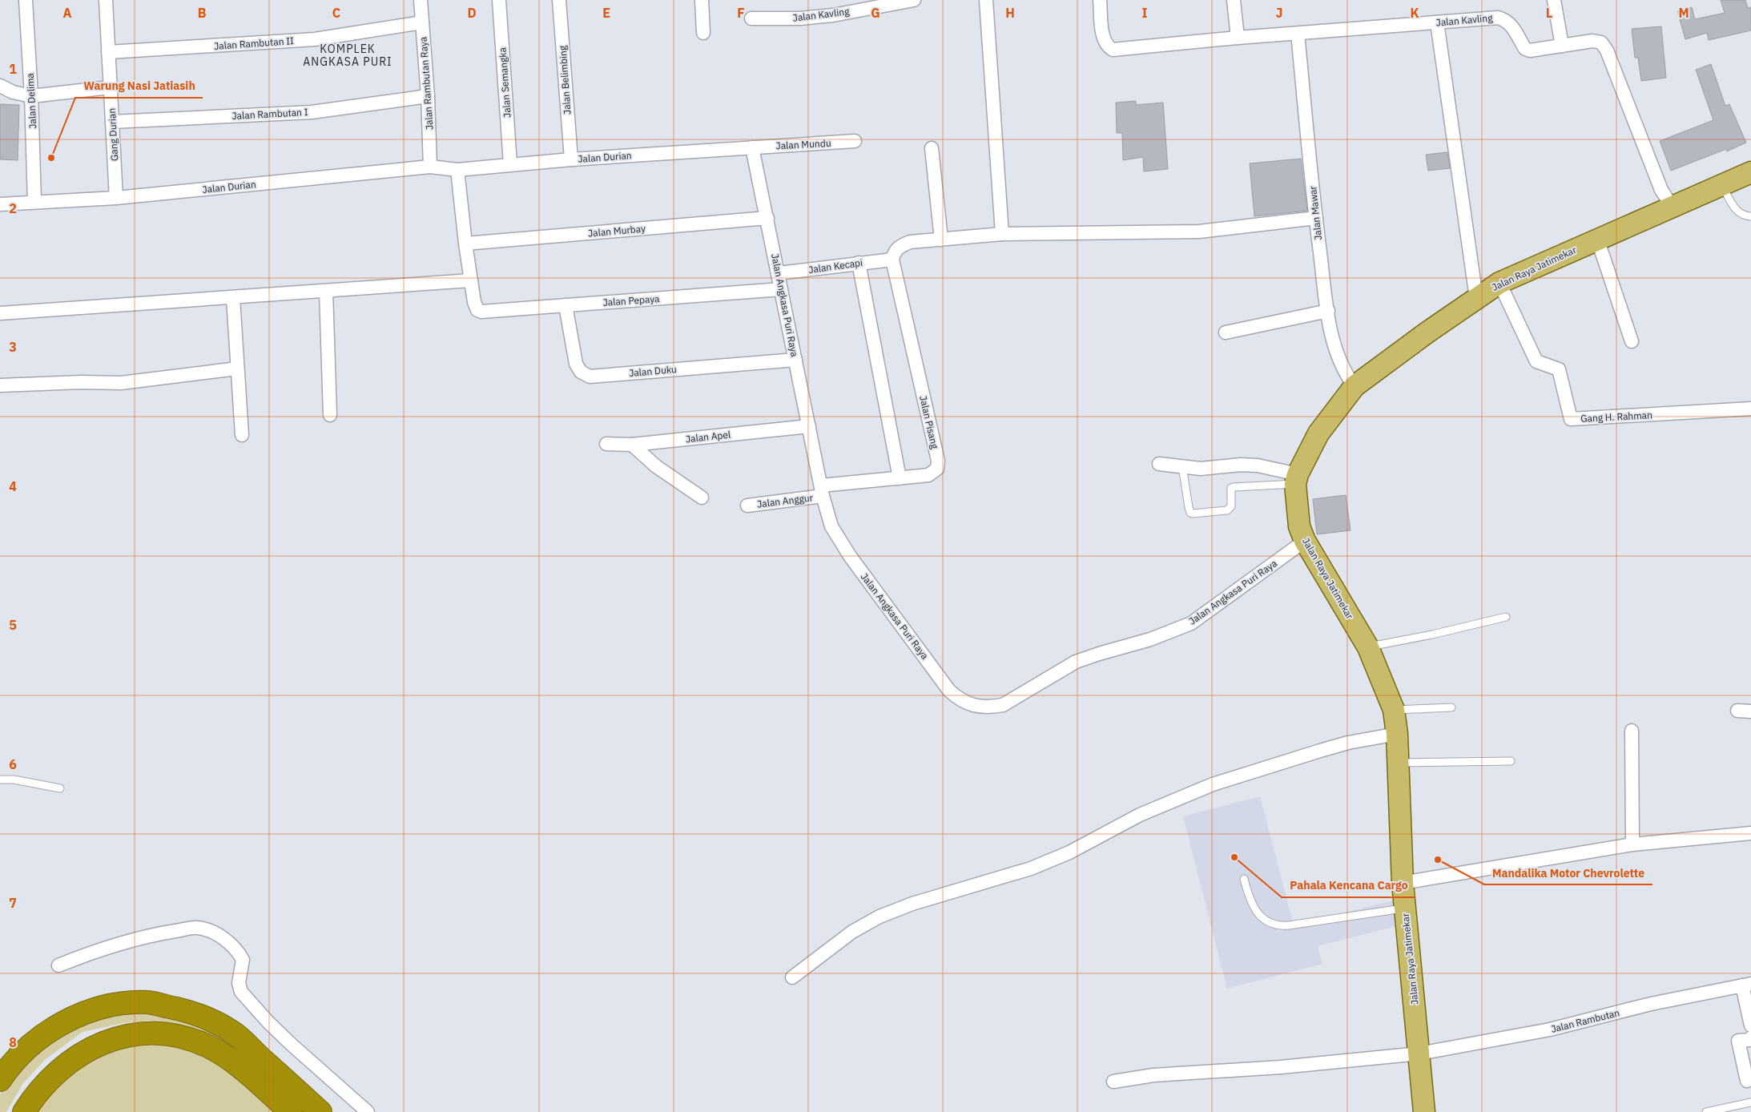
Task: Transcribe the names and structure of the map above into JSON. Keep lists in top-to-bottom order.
{
  "streets": {
    "main road": ["Jalan Raya Jatimekar"],
    "street": [
      "Jalan Kavling",
      "Jalan Rambutan II",
      "Jalan Belimbing",
      "Jalan Semangka",
      "Jalan Rambutan Raya",
      "Jalan Delima",
      "Jalan Rambutan I",
      "Gang Durian",
      "Jalan Mundu",
      "Jalan Durian",
      "Jalan Mawar",
      "Jalan Murbay",
      "Jalan Kecapi",
      "Jalan Pepaya",
      "Jalan Angkasa Puri Raya",
      "Jalan Duku",
      "Gang H. Rahman",
      "Jalan Pisang",
      "Jalan Apel",
      "Jalan Anggur",
      "Jalan Rambutan"
    ]
  },
  "crossings": [
    ["Jalan Kavling", "Jalan Mawar"],
    ["Jalan Kavling", "Jalan Raya Jatimekar"],
    ["Jalan Rambutan II", "Jalan Rambutan Raya"],
    ["Jalan Rambutan II", "Gang Durian"],
    ["Jalan Belimbing", "Jalan Durian"],
    ["Jalan Semangka", "Jalan Durian"],
    ["Jalan Rambutan Raya", "Jalan Rambutan I"],
    ["Jalan Rambutan Raya", "Jalan Durian"],
    ["Jalan Delima", "Jalan Durian"],
    ["Jalan Rambutan I", "Gang Durian"],
    ["Gang Durian", "Jalan Durian"],
    ["Jalan Mundu", "Jalan Durian"],
    ["Jalan Mundu", "Jalan Angkasa Puri Raya"],
    ["Jalan Durian", "Jalan Angkasa Puri Raya"],
    ["Jalan Mawar", "Jalan Raya Jatimekar"],
    ["Jalan Murbay", "Jalan Angkasa Puri Raya"],
    ["Jalan Kecapi", "Jalan Angkasa Puri Raya"],
    ["Jalan Kecapi", "Jalan Pisang"],
    ["Jalan Raya Jatimekar", "Jalan Angkasa Puri Raya"],
    ["Jalan Raya Jatimekar", "Gang H. Rahman"],
    ["Jalan Raya Jatimekar", "Jalan Rambutan"],
    ["Jalan Pepaya", "Jalan Angkasa Puri Raya"],
    ["Jalan Pepaya", "Jalan Duku"],
    ["Jalan Angkasa Puri Raya", "Jalan Duku"],
    ["Jalan Angkasa Puri Raya", "Jalan Pisang"],
    ["Jalan Angkasa Puri Raya", "Jalan Apel"],
    ["Jalan Angkasa Puri Raya", "Jalan Anggur"],
    ["Jalan Pisang", "Jalan Anggur"]
  ],
  "districts": ["KOMPLEK ANGKASA PURI"],
  "places": ["Warung Nasi Jatiasih", "Pahala Kencana Cargo", "Mandalika Motor Chevrolette"],
  "grid": {
    "columns": [
      "A",
      "B",
      "C",
      "D",
      "E",
      "F",
      "G",
      "H",
      "I",
      "J",
      "K",
      "L",
      "M"
    ],
    "rows": [
      "1",
      "2",
      "3",
      "4",
      "5",
      "6",
      "7",
      "8"
    ]
  }
}
